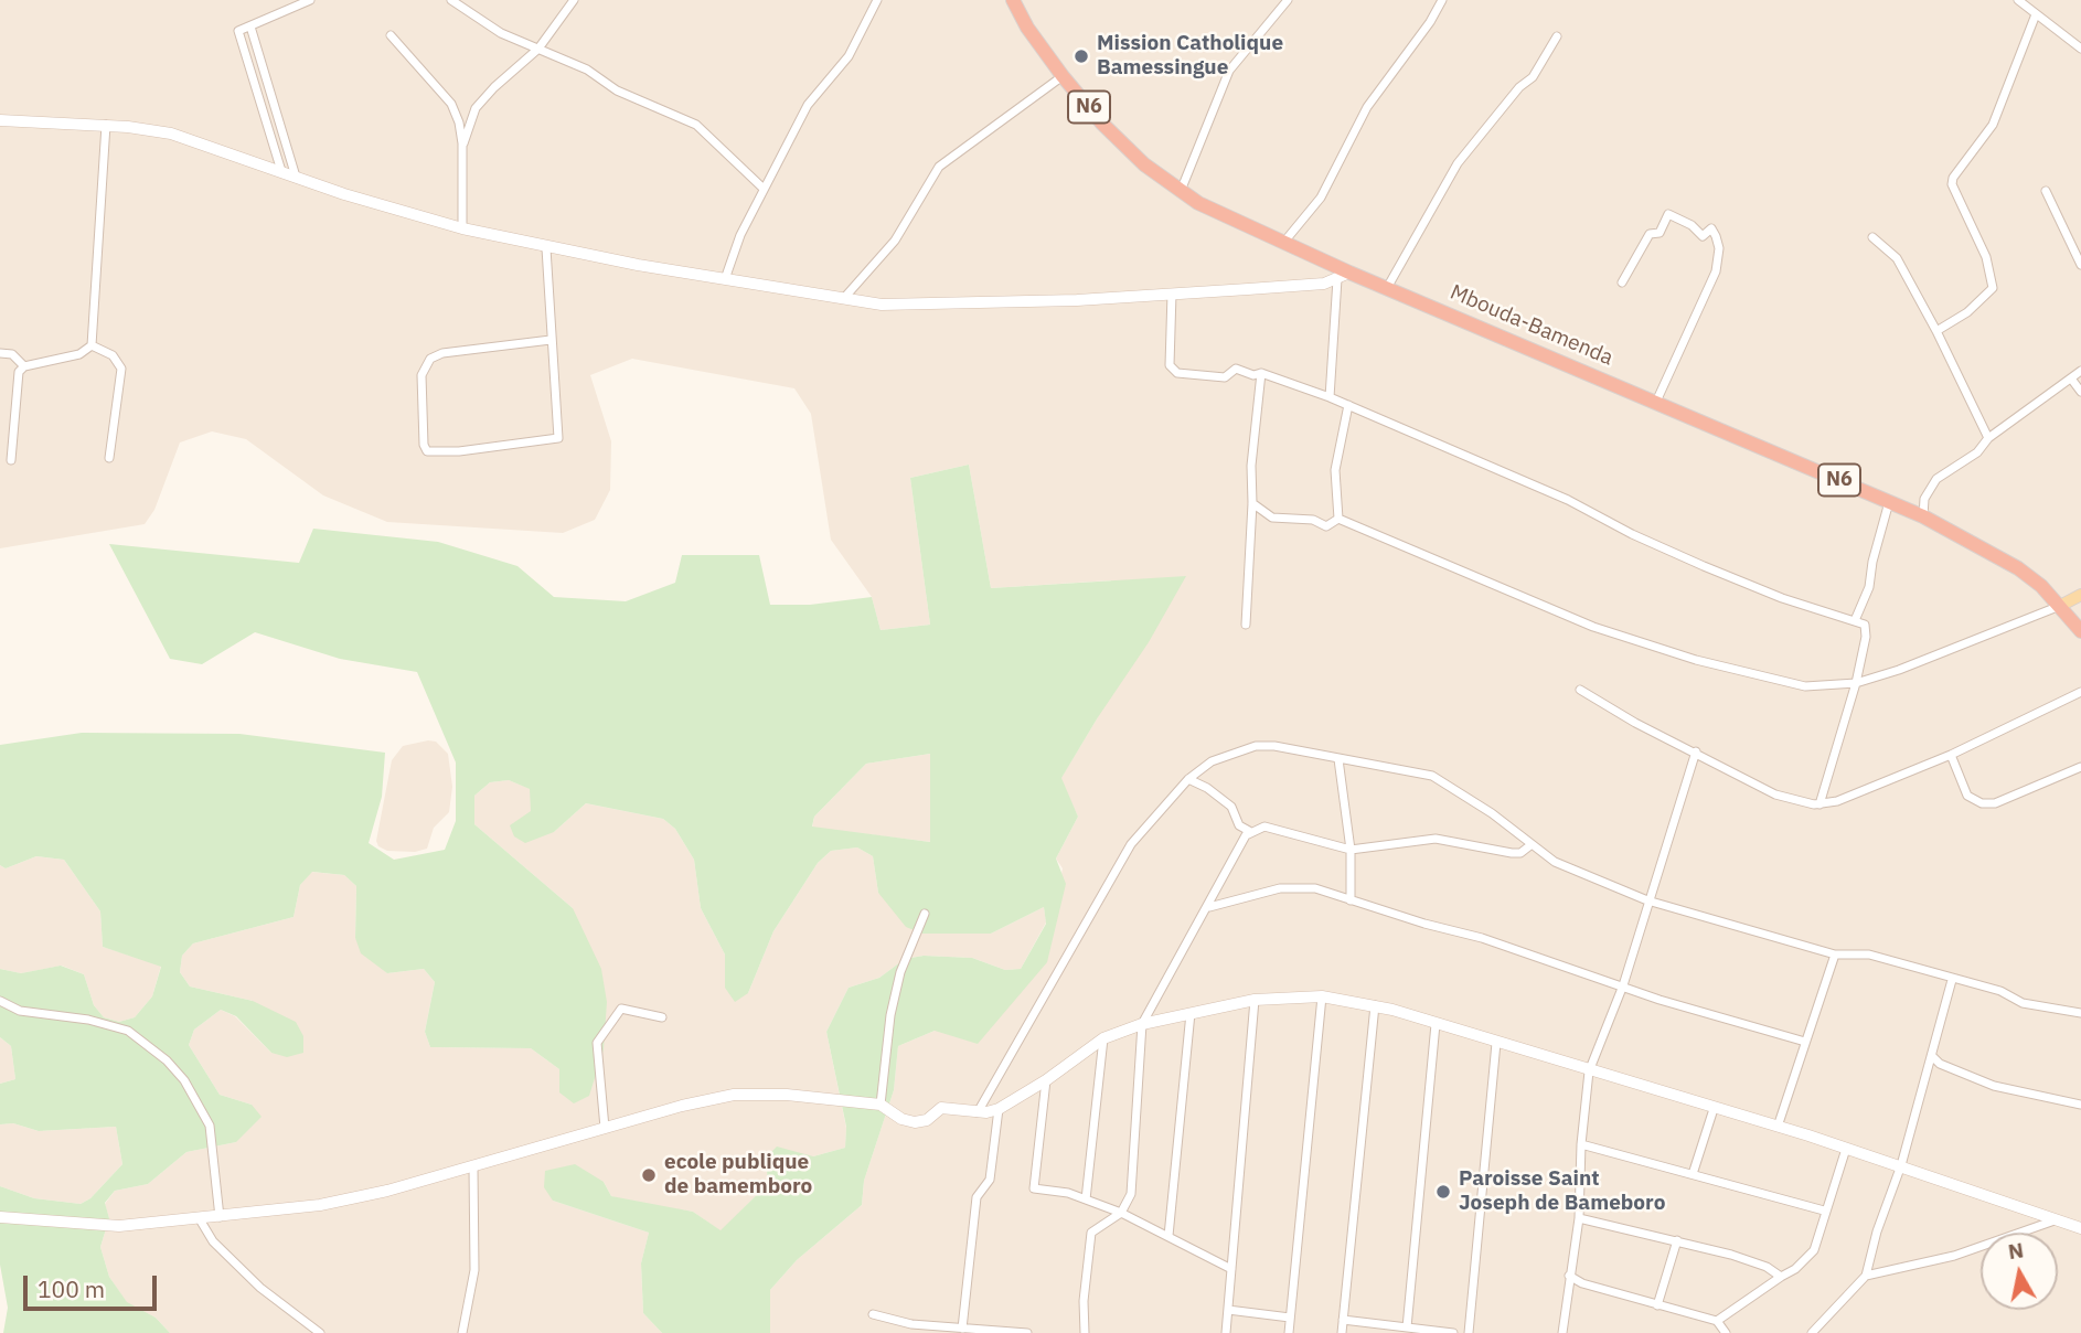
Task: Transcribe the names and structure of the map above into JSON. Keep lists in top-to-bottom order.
{
  "streets": {
    "highway": ["N6", "Mbouda-Bamenda"]
  },
  "places": ["Mission Catholique Bamessingue", "ecole publique de bamemboro", "Paroisse Saint Joseph de Bameboro"],
  "scale_bar": "100 m",
  "north": "top"
}
